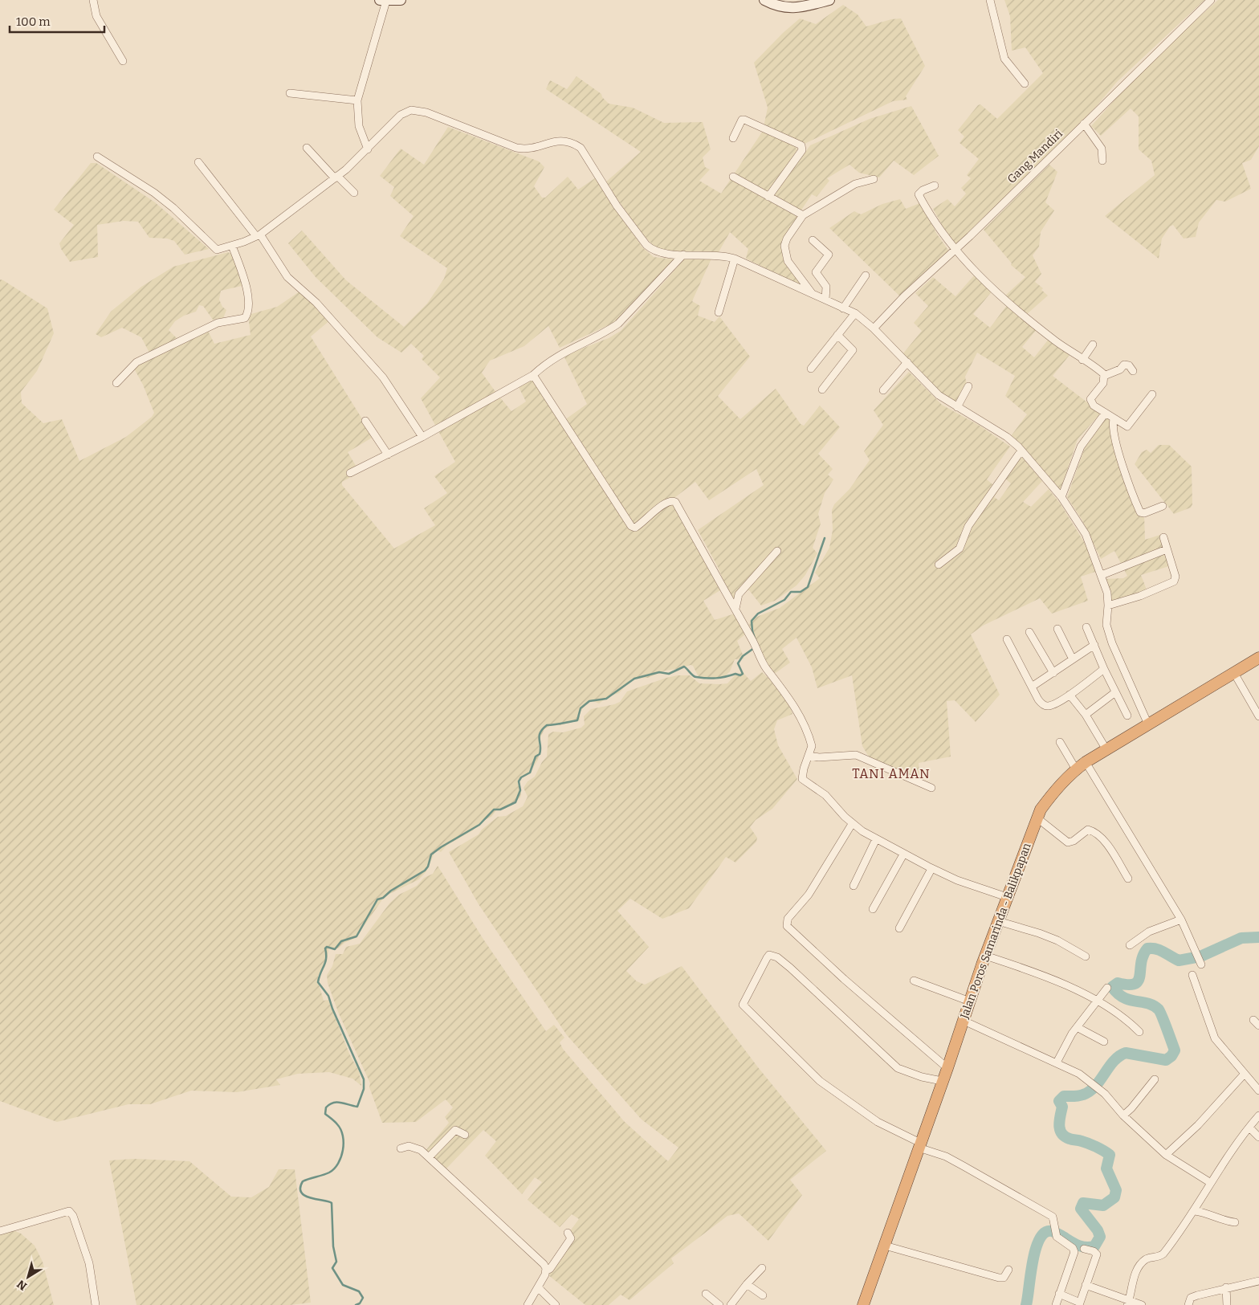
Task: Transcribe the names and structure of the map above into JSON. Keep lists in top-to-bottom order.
{
  "streets": {
    "highway": ["Jalan Poros Samarinda - Balikpapan"],
    "street": ["Gang Mandiri"]
  },
  "districts": ["TANI AMAN"],
  "scale_bar": "100 m",
  "north": "bottom left"
}
